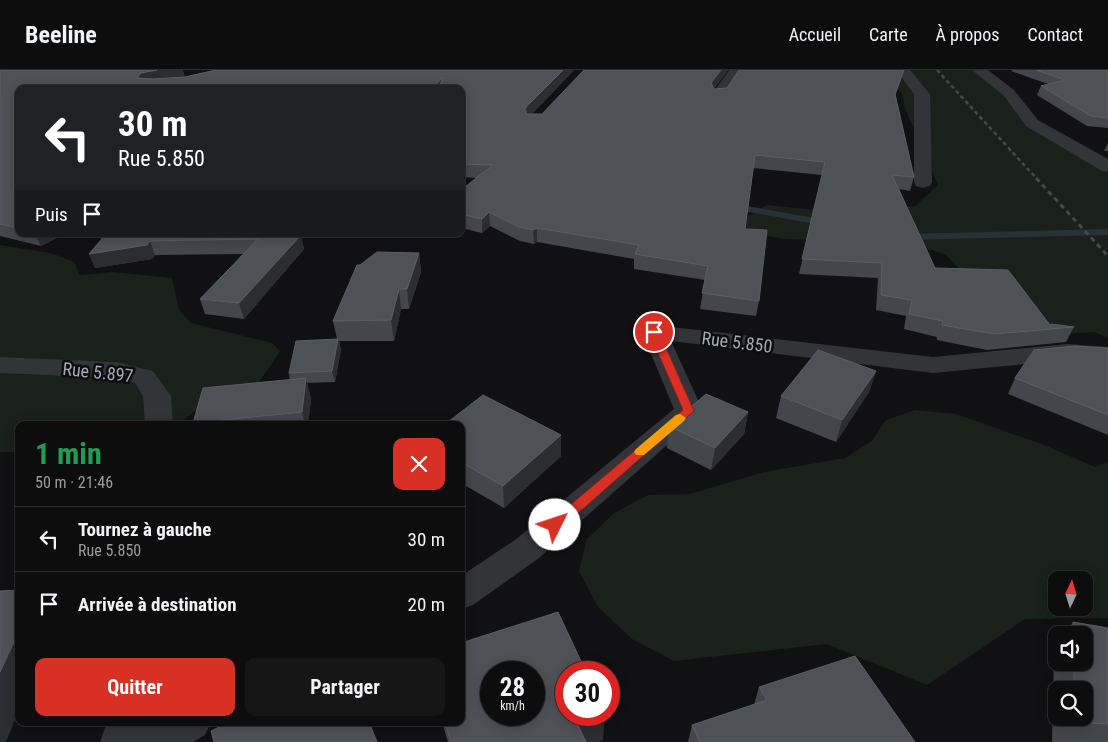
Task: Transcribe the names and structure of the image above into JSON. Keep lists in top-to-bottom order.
{
  "streets": {
    "street": ["Rue 5.850", "Rue 5.897"]
  },
  "north": "top",
  "page": {
    "header": "Beeline",
    "nav": [
      "Accueil",
      "Carte",
      "À propos",
      "Contact"
    ],
    "turn": ["30 m", "Rue 5.850"],
    "then": "Puis",
    "heading": ["1 min", "50 m · 21:46"],
    "list": [
      {
        "name": "Tournez à gauche",
        "note": "Rue 5.850",
        "value": "30 m"
      },
      {
        "name": "Arrivée à destination",
        "value": "20 m"
      }
    ],
    "buttons": ["Quitter", "Partager"],
    "speed": "28 km/h",
    "limit": "30"
  }
}
